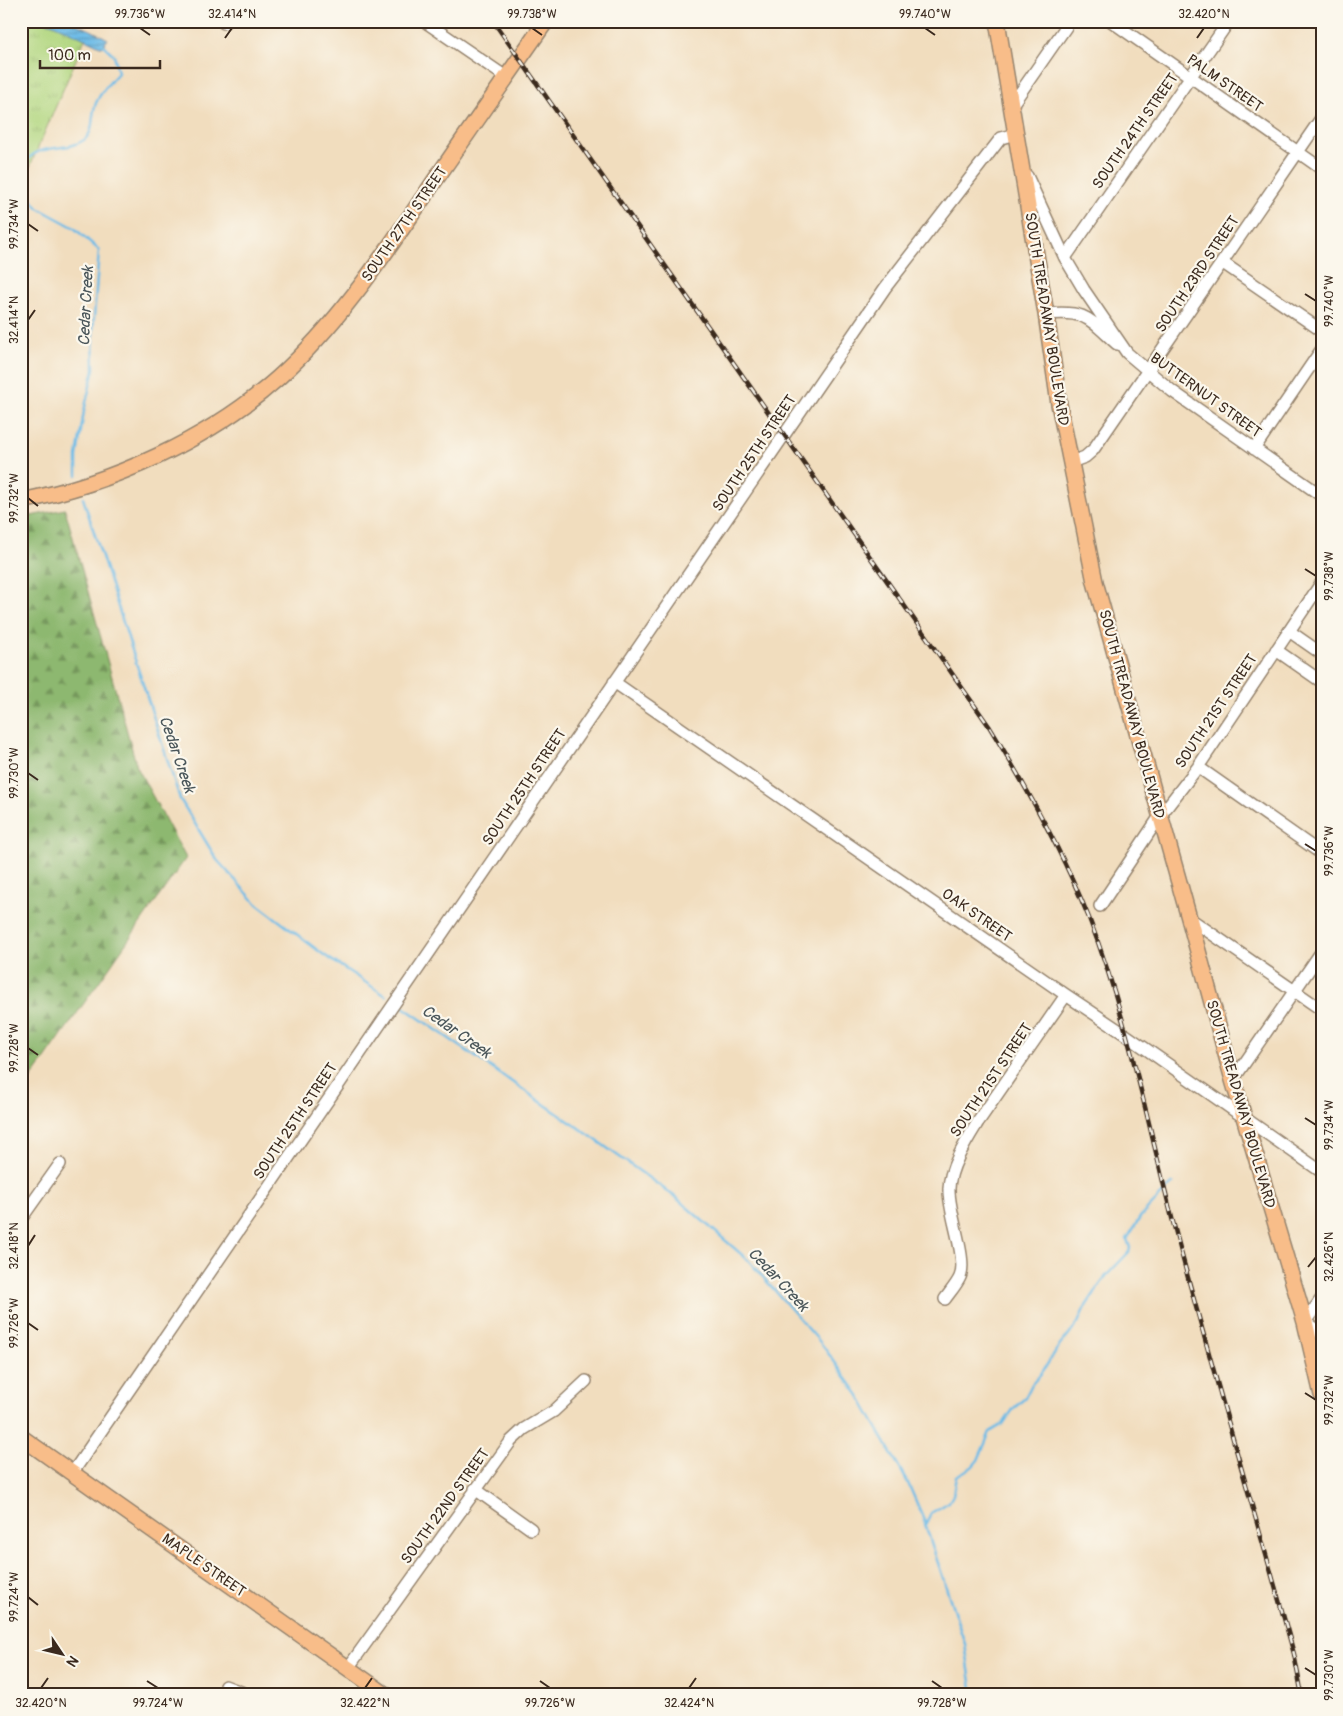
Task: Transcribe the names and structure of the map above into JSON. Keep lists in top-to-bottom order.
{
  "streets": {
    "main road": ["SOUTH 27TH STREET", "SOUTH TREADAWAY BOULEVARD", "MAPLE STREET"],
    "street": [
      "PALM STREET",
      "SOUTH 24TH STREET",
      "SOUTH 23RD STREET",
      "BUTTERNUT STREET",
      "SOUTH 25TH STREET",
      "SOUTH 21ST STREET",
      "OAK STREET",
      "SOUTH 22ND STREET"
    ]
  },
  "crossings": [
    ["PALM STREET", "SOUTH 24TH STREET"],
    ["PALM STREET", "SOUTH 23RD STREET"],
    ["SOUTH 24TH STREET", "BUTTERNUT STREET"],
    ["SOUTH 23RD STREET", "SOUTH TREADAWAY BOULEVARD"],
    ["SOUTH 23RD STREET", "BUTTERNUT STREET"],
    ["SOUTH TREADAWAY BOULEVARD", "BUTTERNUT STREET"],
    ["SOUTH TREADAWAY BOULEVARD", "SOUTH 25TH STREET"],
    ["SOUTH TREADAWAY BOULEVARD", "SOUTH 21ST STREET"],
    ["SOUTH TREADAWAY BOULEVARD", "OAK STREET"],
    ["SOUTH 25TH STREET", "OAK STREET"],
    ["SOUTH 25TH STREET", "MAPLE STREET"],
    ["SOUTH 21ST STREET", "OAK STREET"],
    ["SOUTH 22ND STREET", "MAPLE STREET"]
  ],
  "water": ["Cedar Creek"],
  "scale_bar": "100 m",
  "north": "bottom right",
  "coordinates": [
    "99.736°W",
    "32.414°N",
    "99.738°W",
    "99.740°W",
    "32.420°N",
    "99.734°W",
    "99.732°W",
    "99.730°W",
    "99.728°W",
    "32.418°N",
    "32.426°N",
    "99.726°W",
    "99.724°W",
    "32.422°N",
    "32.424°N"
  ]
}
